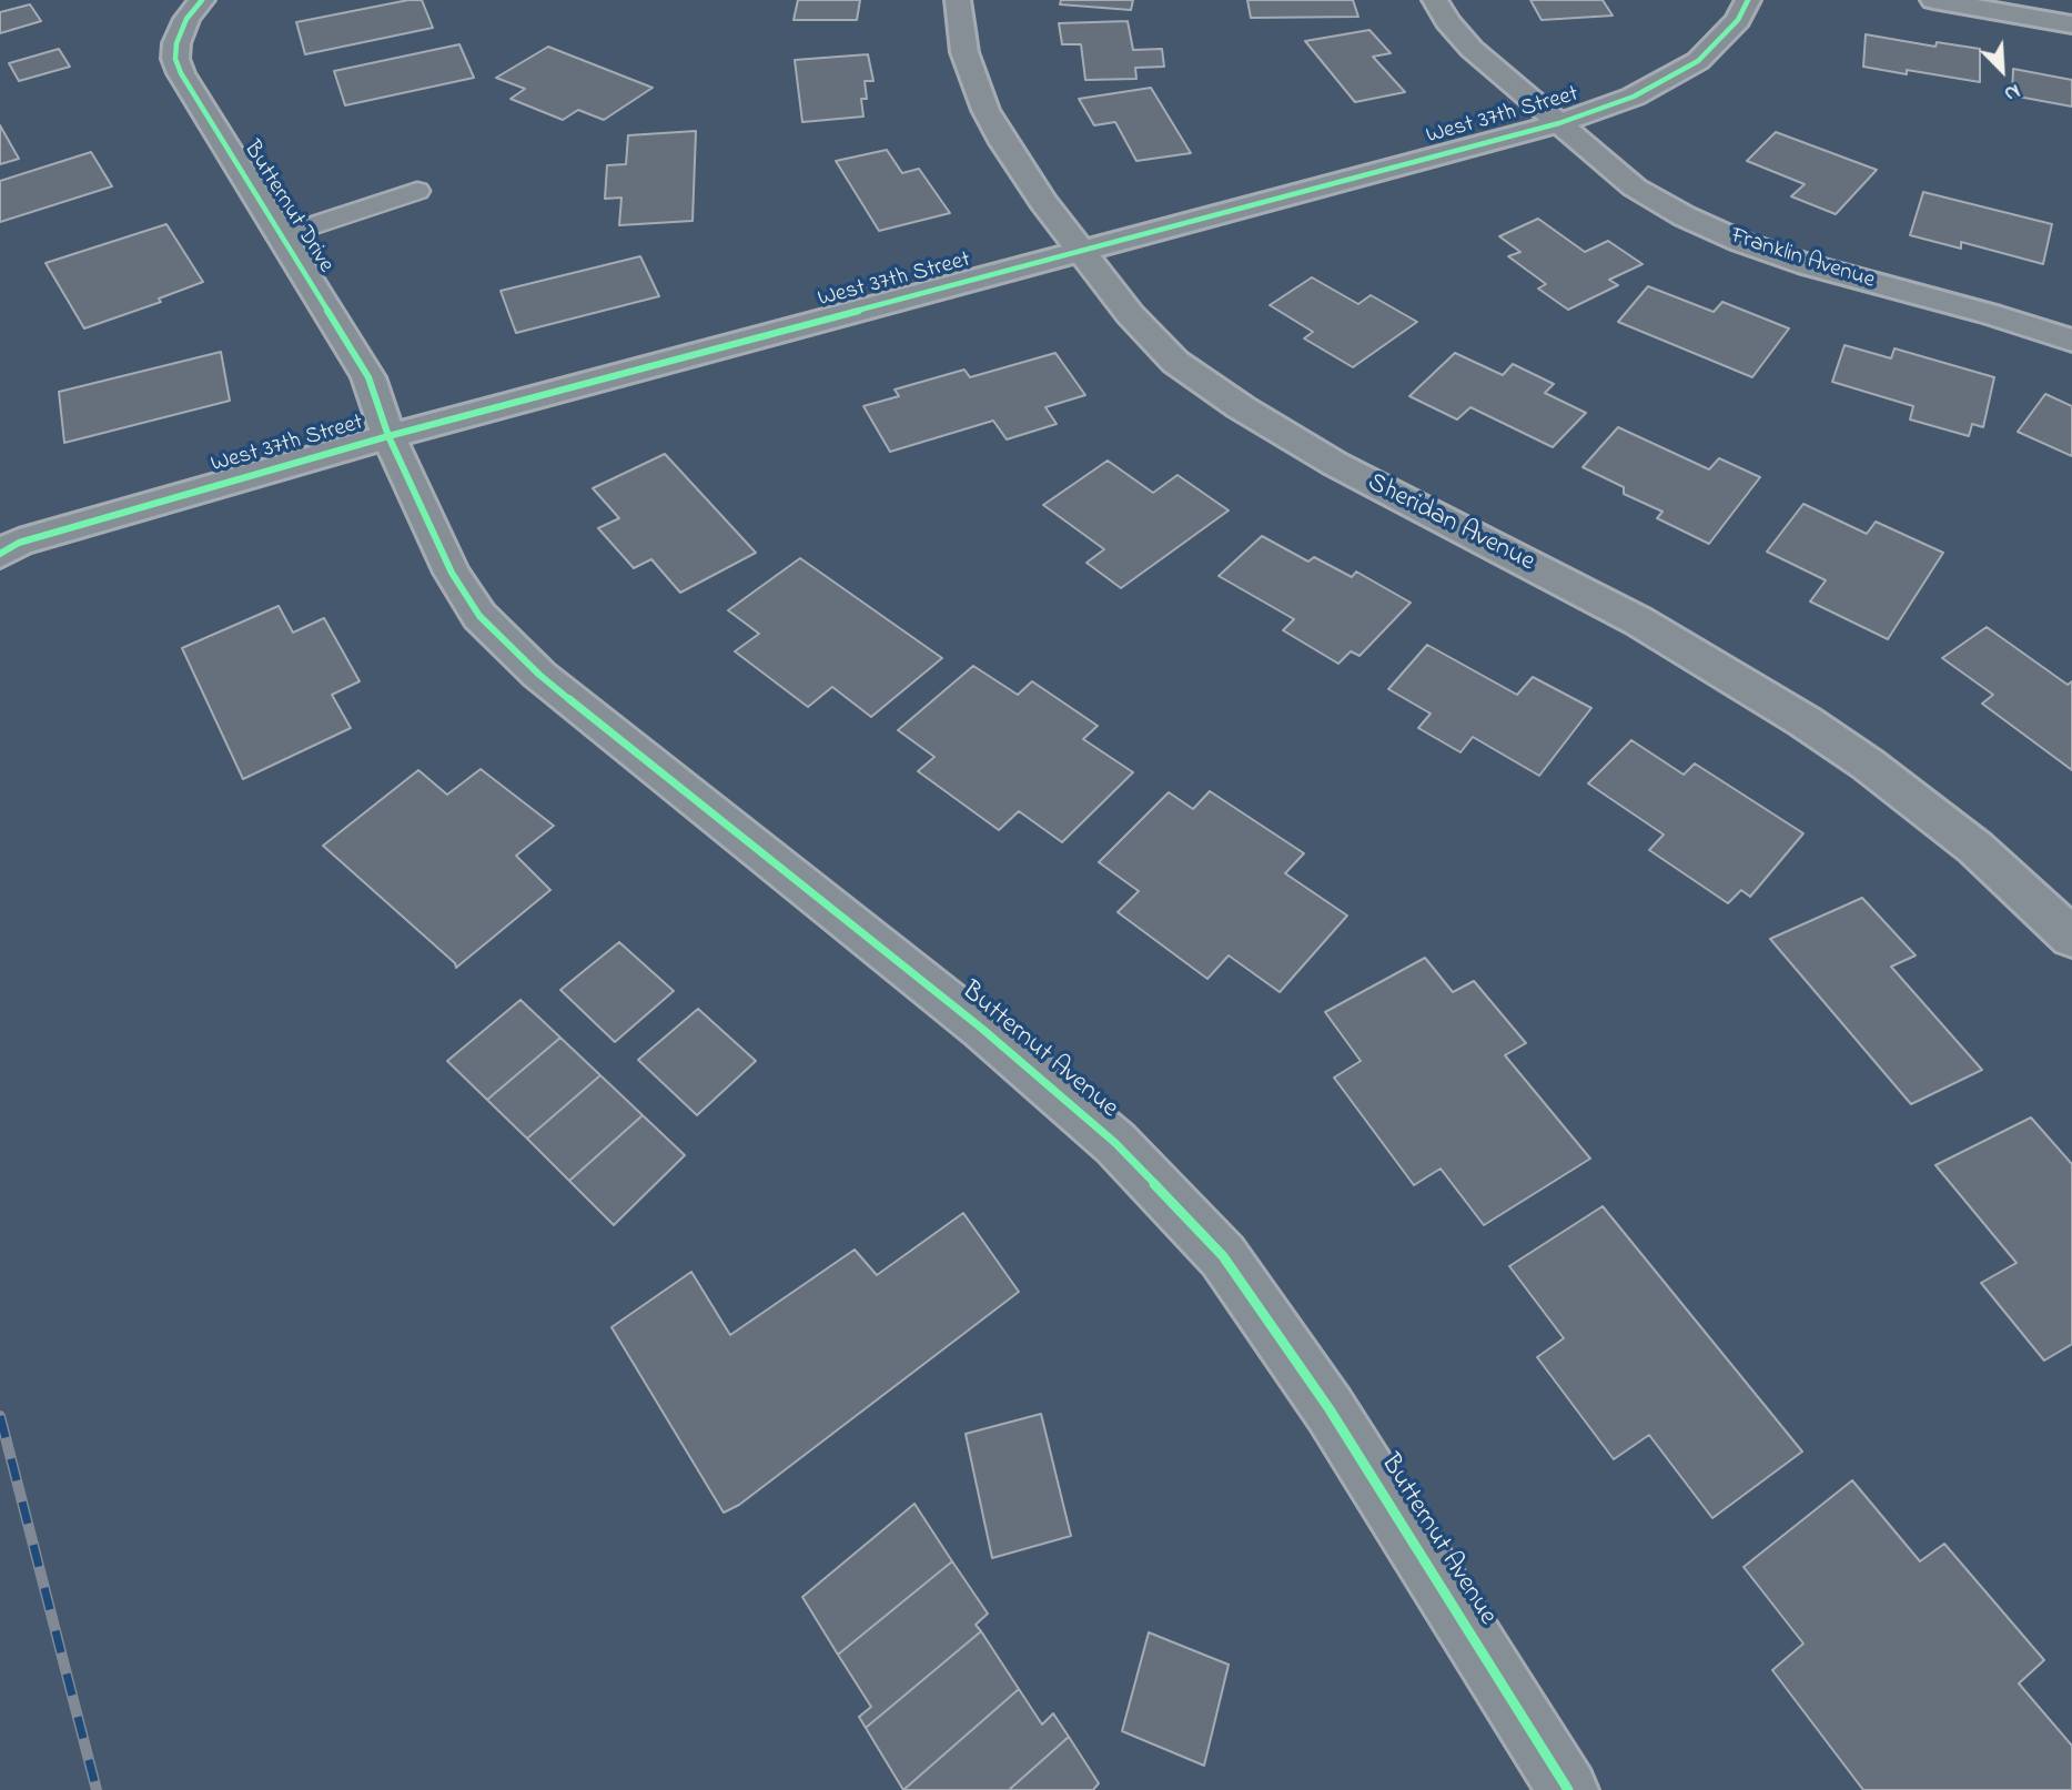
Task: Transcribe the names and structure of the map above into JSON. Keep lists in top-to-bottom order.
{
  "streets": {
    "street": [
      "West 37th Street",
      "Butternut Drive",
      "Franklin Avenue",
      "Sheridan Avenue",
      "Butternut Avenue"
    ]
  },
  "crossings": [
    ["West 37th Street", "Butternut Drive"],
    ["West 37th Street", "Franklin Avenue"],
    ["West 37th Street", "Sheridan Avenue"],
    ["West 37th Street", "Butternut Avenue"],
    ["Butternut Drive", "Butternut Avenue"]
  ],
  "north": "bottom right"
}
